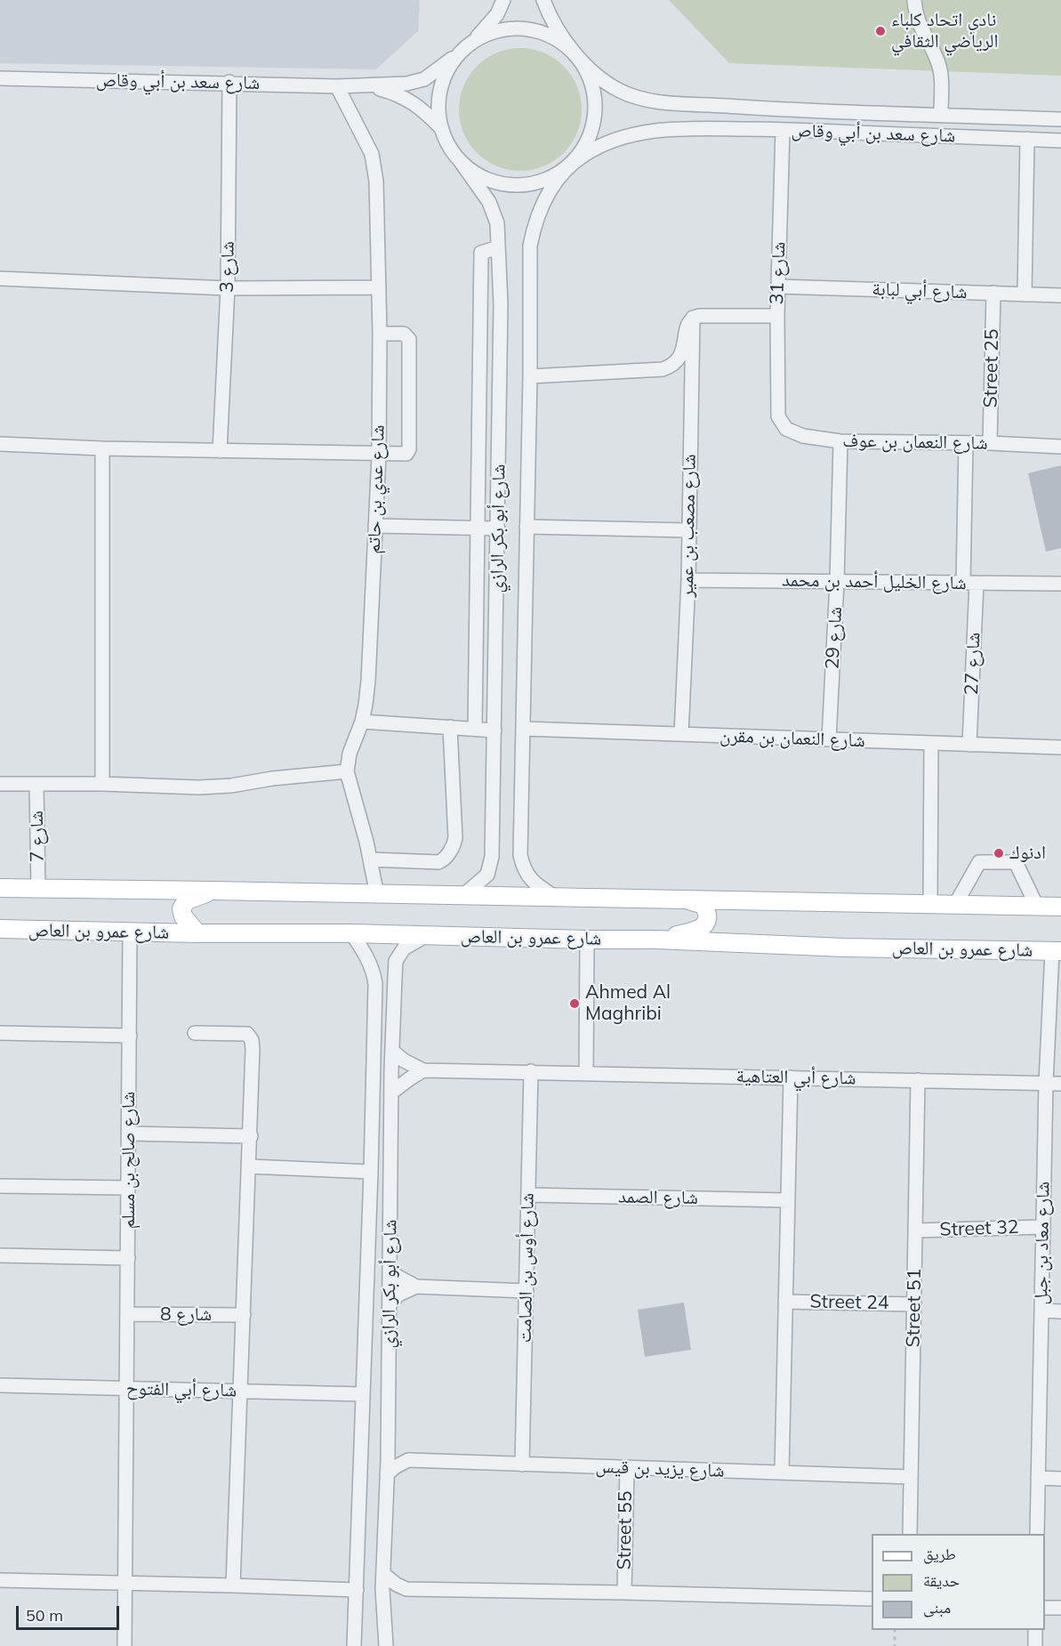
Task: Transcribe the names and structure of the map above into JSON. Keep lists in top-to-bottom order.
{
  "streets": {
    "main road": ["شارع عمرو بن العاص"],
    "street": [
      "شارع سعد بن أبي وقاص",
      "شارع 3",
      "شارع 31",
      "شارع أبي لبابة",
      "Street 25",
      "شارع النعمان بن عوف",
      "شارع عدي بن حاتم",
      "شارع مصعب بن عمير",
      "شارع أبو بكر الرازي",
      "شارع الخليل أحمد بن محمد",
      "شارع 29",
      "شارع 27",
      "شارع النعمان بن مقرن",
      "شارع 7",
      "شارع أبي العتاهية",
      "شارع صالح بن مسلم",
      "شارع الصمد",
      "Street 32",
      "شارع معاد بن جبل",
      "شارع أوس بن الصامت",
      "Street 24",
      "Street 51",
      "شارع 8",
      "شارع أبي الفتوح",
      "شارع يزيد بن قيس",
      "Street 55"
    ]
  },
  "crossings": [
    ["شارع سعد بن أبي وقاص", "شارع 3"],
    ["شارع سعد بن أبي وقاص", "شارع 31"],
    ["شارع سعد بن أبي وقاص", "شارع عدي بن حاتم"],
    ["شارع سعد بن أبي وقاص", "شارع أبو بكر الرازي"],
    ["شارع 31", "شارع أبي لبابة"],
    ["شارع 31", "شارع النعمان بن عوف"],
    ["شارع أبي لبابة", "Street 25"],
    ["Street 25", "شارع النعمان بن عوف"],
    ["شارع النعمان بن عوف", "شارع 29"],
    ["شارع النعمان بن عوف", "شارع 27"],
    ["شارع مصعب بن عمير", "شارع الخليل أحمد بن محمد"],
    ["شارع مصعب بن عمير", "شارع النعمان بن مقرن"],
    ["شارع أبو بكر الرازي", "شارع النعمان بن مقرن"],
    ["شارع أبو بكر الرازي", "شارع عمرو بن العاص"],
    ["شارع أبو بكر الرازي", "شارع أبي الفتوح"],
    ["شارع الخليل أحمد بن محمد", "شارع 29"],
    ["شارع الخليل أحمد بن محمد", "شارع 27"],
    ["شارع 29", "شارع النعمان بن مقرن"],
    ["شارع 27", "شارع النعمان بن مقرن"],
    ["شارع عمرو بن العاص", "شارع صالح بن مسلم"],
    ["شارع عمرو بن العاص", "شارع معاد بن جبل"],
    ["شارع أبي العتاهية", "شارع معاد بن جبل"],
    ["شارع أبي العتاهية", "شارع أوس بن الصامت"],
    ["شارع أبي العتاهية", "Street 51"],
    ["شارع صالح بن مسلم", "شارع 8"],
    ["شارع صالح بن مسلم", "شارع أبي الفتوح"],
    ["شارع الصمد", "شارع أوس بن الصامت"],
    ["Street 32", "شارع معاد بن جبل"],
    ["Street 32", "Street 51"],
    ["شارع أوس بن الصامت", "شارع يزيد بن قيس"],
    ["Street 24", "Street 51"],
    ["Street 51", "شارع يزيد بن قيس"],
    ["شارع يزيد بن قيس", "Street 55"]
  ],
  "places": ["نادي اتحاد كلباء الرياضي الثقافي", "ادنوك", "Ahmed Al Maghribi"],
  "legend": ["طريق", "حديقة", "مبنى"],
  "scale_bar": "50 m"
}
